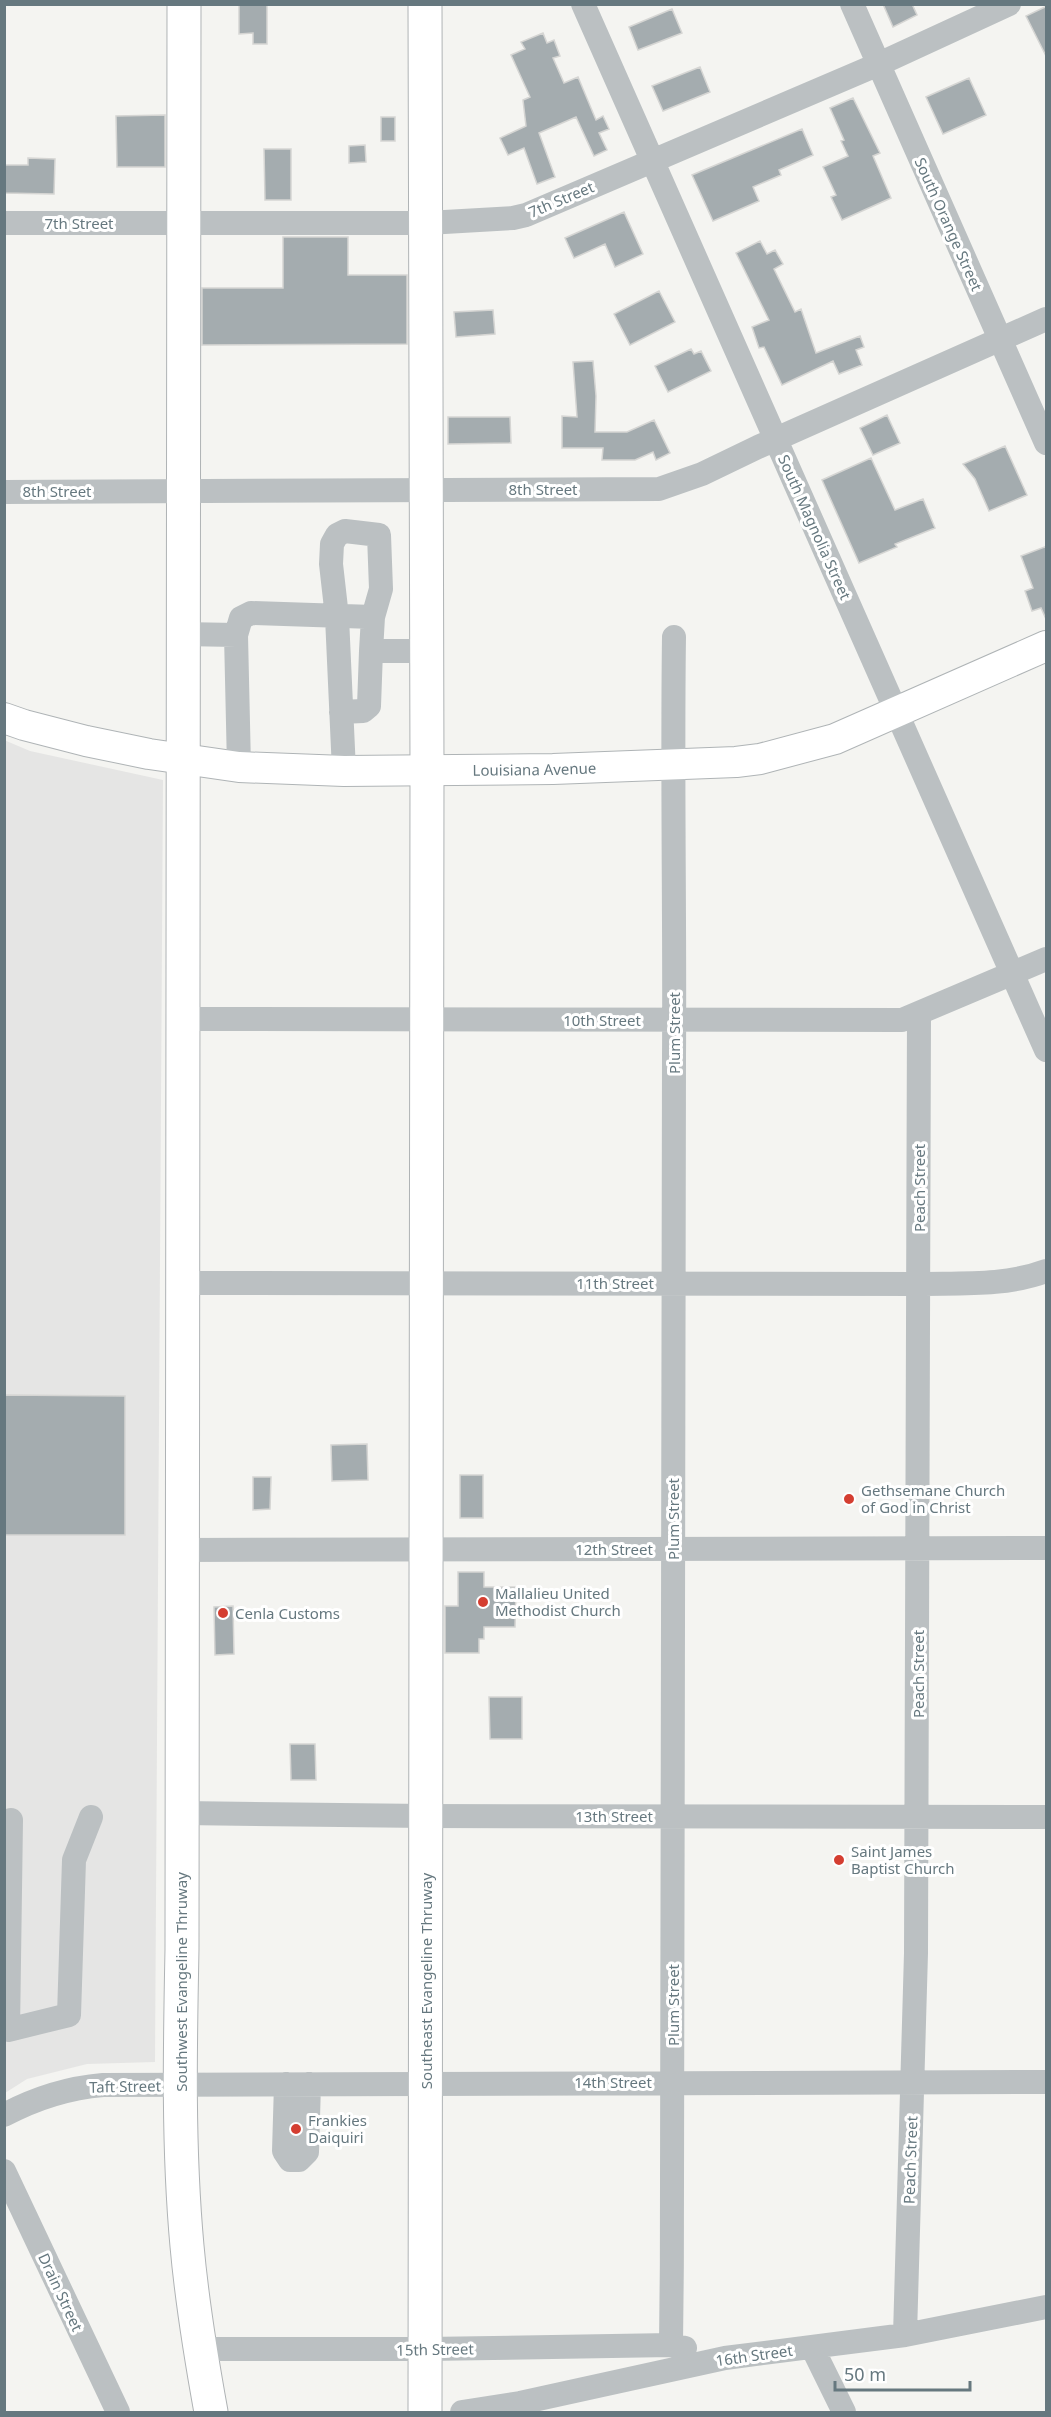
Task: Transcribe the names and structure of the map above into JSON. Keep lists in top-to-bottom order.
{
  "streets": {
    "highway": ["Southeast Evangeline Thruway", "Southwest Evangeline Thruway"],
    "main road": ["Louisiana Avenue"],
    "street": [
      "7th Street",
      "South Orange Street",
      "8th Street",
      "South Magnolia Street",
      "10th Street",
      "Plum Street",
      "Peach Street",
      "11th Street",
      "12th Street",
      "13th Street",
      "14th Street",
      "Taft Street",
      "Drain Street",
      "15th Street",
      "16th Street"
    ]
  },
  "crossings": [
    ["7th Street", "South Orange Street"],
    ["7th Street", "South Magnolia Street"],
    ["7th Street", "Southeast Evangeline Thruway"],
    ["7th Street", "Southwest Evangeline Thruway"],
    ["South Orange Street", "8th Street"],
    ["8th Street", "South Magnolia Street"],
    ["8th Street", "Southeast Evangeline Thruway"],
    ["8th Street", "Southwest Evangeline Thruway"],
    ["South Magnolia Street", "Louisiana Avenue"],
    ["South Magnolia Street", "10th Street"],
    ["Louisiana Avenue", "Plum Street"],
    ["Louisiana Avenue", "Southeast Evangeline Thruway"],
    ["Louisiana Avenue", "Southwest Evangeline Thruway"],
    ["10th Street", "Plum Street"],
    ["10th Street", "Peach Street"],
    ["10th Street", "Southeast Evangeline Thruway"],
    ["10th Street", "Southwest Evangeline Thruway"],
    ["Plum Street", "11th Street"],
    ["Plum Street", "12th Street"],
    ["Plum Street", "13th Street"],
    ["Plum Street", "14th Street"],
    ["Plum Street", "15th Street"],
    ["Peach Street", "11th Street"],
    ["Peach Street", "12th Street"],
    ["Peach Street", "13th Street"],
    ["Peach Street", "14th Street"],
    ["Peach Street", "16th Street"],
    ["11th Street", "Southeast Evangeline Thruway"],
    ["11th Street", "Southwest Evangeline Thruway"],
    ["12th Street", "Southeast Evangeline Thruway"],
    ["12th Street", "Southwest Evangeline Thruway"],
    ["13th Street", "Southeast Evangeline Thruway"],
    ["13th Street", "Southwest Evangeline Thruway"],
    ["Southeast Evangeline Thruway", "14th Street"],
    ["Southeast Evangeline Thruway", "15th Street"],
    ["Southwest Evangeline Thruway", "14th Street"],
    ["Southwest Evangeline Thruway", "Taft Street"],
    ["Southwest Evangeline Thruway", "15th Street"],
    ["14th Street", "Taft Street"]
  ],
  "places": [
    "Gethsemane Church of God in Christ",
    "Mallalieu United Methodist Church",
    "Cenla Customs",
    "Saint James Baptist Church",
    "Frankies Daiquiri"
  ],
  "scale_bar": "50 m"
}
